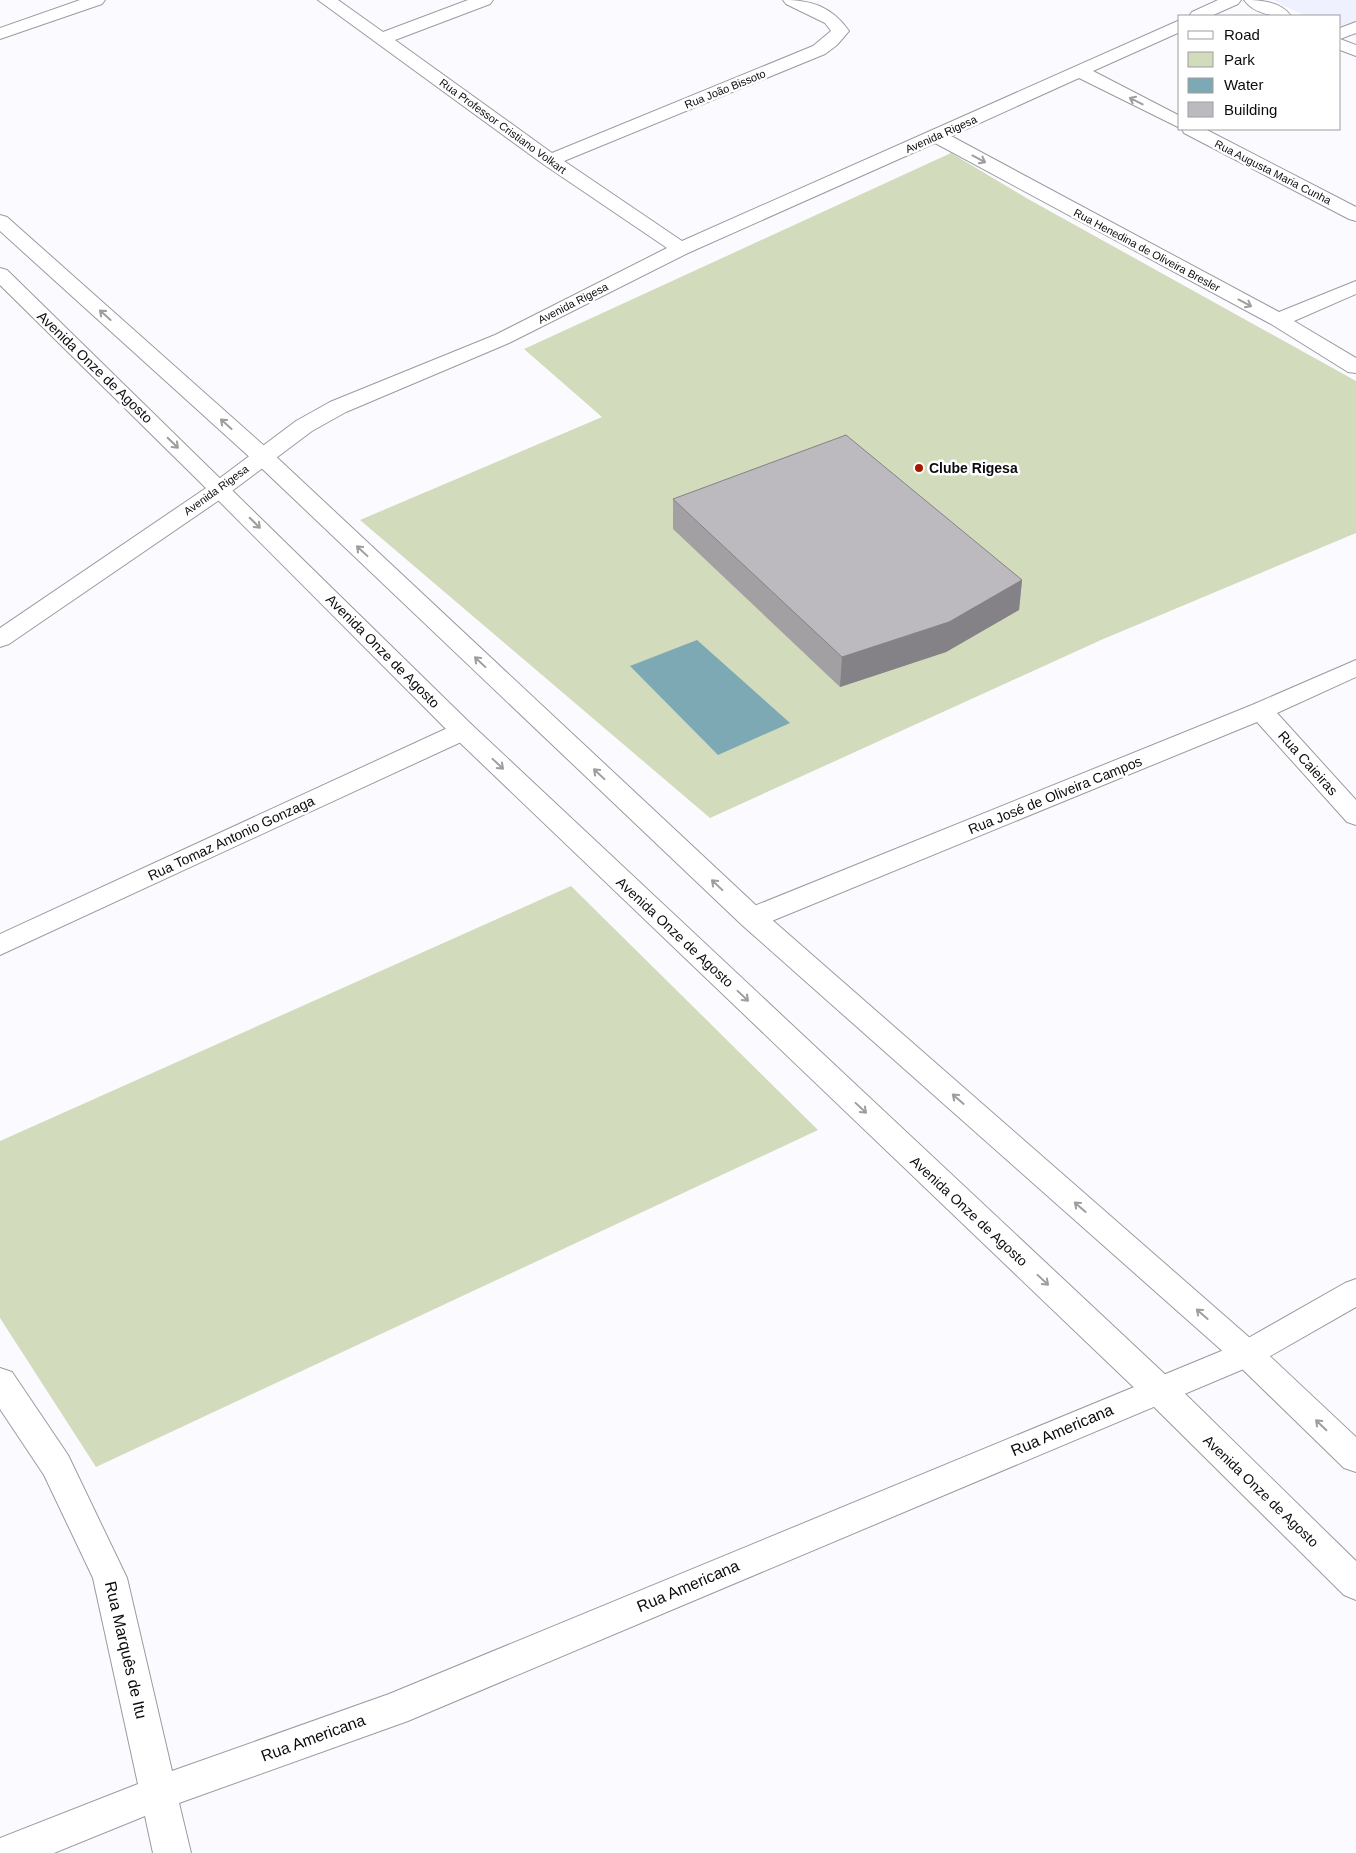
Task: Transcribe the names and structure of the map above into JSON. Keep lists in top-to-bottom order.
{
  "streets": {
    "street": [
      "Rua João Bissoto",
      "Rua Professor Cristiano Volkart",
      "Avenida Rigesa",
      "Rua Augusta Maria Cunha",
      "Rua Henedina de Oliveira Bresler",
      "Avenida Onze de Agosto",
      "Rua Caieiras",
      "Rua José de Oliveira Campos",
      "Rua Tomaz Antonio Gonzaga",
      "Rua Americana",
      "Rua Marquês de Itu"
    ]
  },
  "crossings": [
    ["Rua João Bissoto", "Rua Professor Cristiano Volkart"],
    ["Rua Professor Cristiano Volkart", "Avenida Rigesa"],
    ["Avenida Rigesa", "Rua Henedina de Oliveira Bresler"],
    ["Avenida Rigesa", "Avenida Onze de Agosto"],
    ["Avenida Onze de Agosto", "Rua Tomaz Antonio Gonzaga"],
    ["Avenida Onze de Agosto", "Rua Americana"],
    ["Rua Caieiras", "Rua José de Oliveira Campos"],
    ["Rua Americana", "Rua Marquês de Itu"]
  ],
  "one_way": ["Rua Henedina de Oliveira Bresler"],
  "places": ["Clube Rigesa"],
  "legend": [
    "Road",
    "Park",
    "Water",
    "Building"
  ]
}
